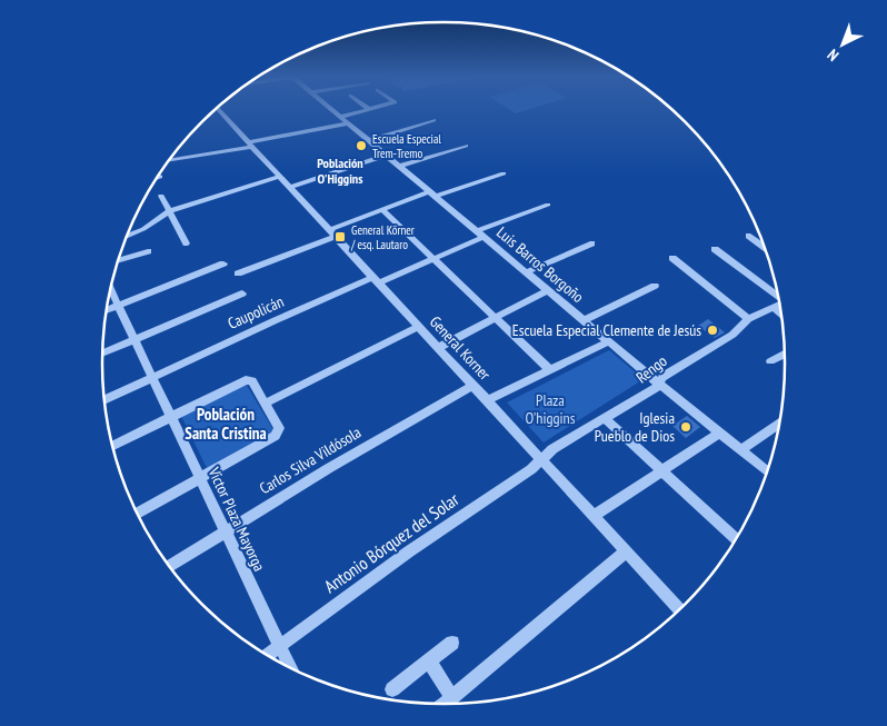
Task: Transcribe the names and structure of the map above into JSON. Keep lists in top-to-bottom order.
{
  "streets": {
    "street": [
      "Luis Barros Borgoño",
      "Caupolicán",
      "General Korner",
      "Rengo",
      "Carlos Silva Vildósola",
      "Víctor Plaza Mayorga",
      "Antonio Bórquez del Solar"
    ]
  },
  "crossings": [
    ["Luis Barros Borgoño", "Caupolicán"],
    ["Luis Barros Borgoño", "Rengo"],
    ["Caupolicán", "General Korner"],
    ["Caupolicán", "Víctor Plaza Mayorga"],
    ["General Korner", "Rengo"],
    ["General Korner", "Carlos Silva Vildósola"],
    ["General Korner", "Antonio Bórquez del Solar"],
    ["Rengo", "Antonio Bórquez del Solar"],
    ["Carlos Silva Vildósola", "Víctor Plaza Mayorga"],
    ["Víctor Plaza Mayorga", "Antonio Bórquez del Solar"]
  ],
  "districts": ["Población O'Higgins", "Población Santa Cristina"],
  "parks": ["Plaza O'higgins"],
  "places": {
    "other": ["Escuela Especial Trem-Tremo", "Escuela Especial Clemente de Jesús", "Iglesia Pueblo de Dios"],
    "transit": ["General Körner / esq. Lautaro"]
  },
  "north": "bottom left"
}
